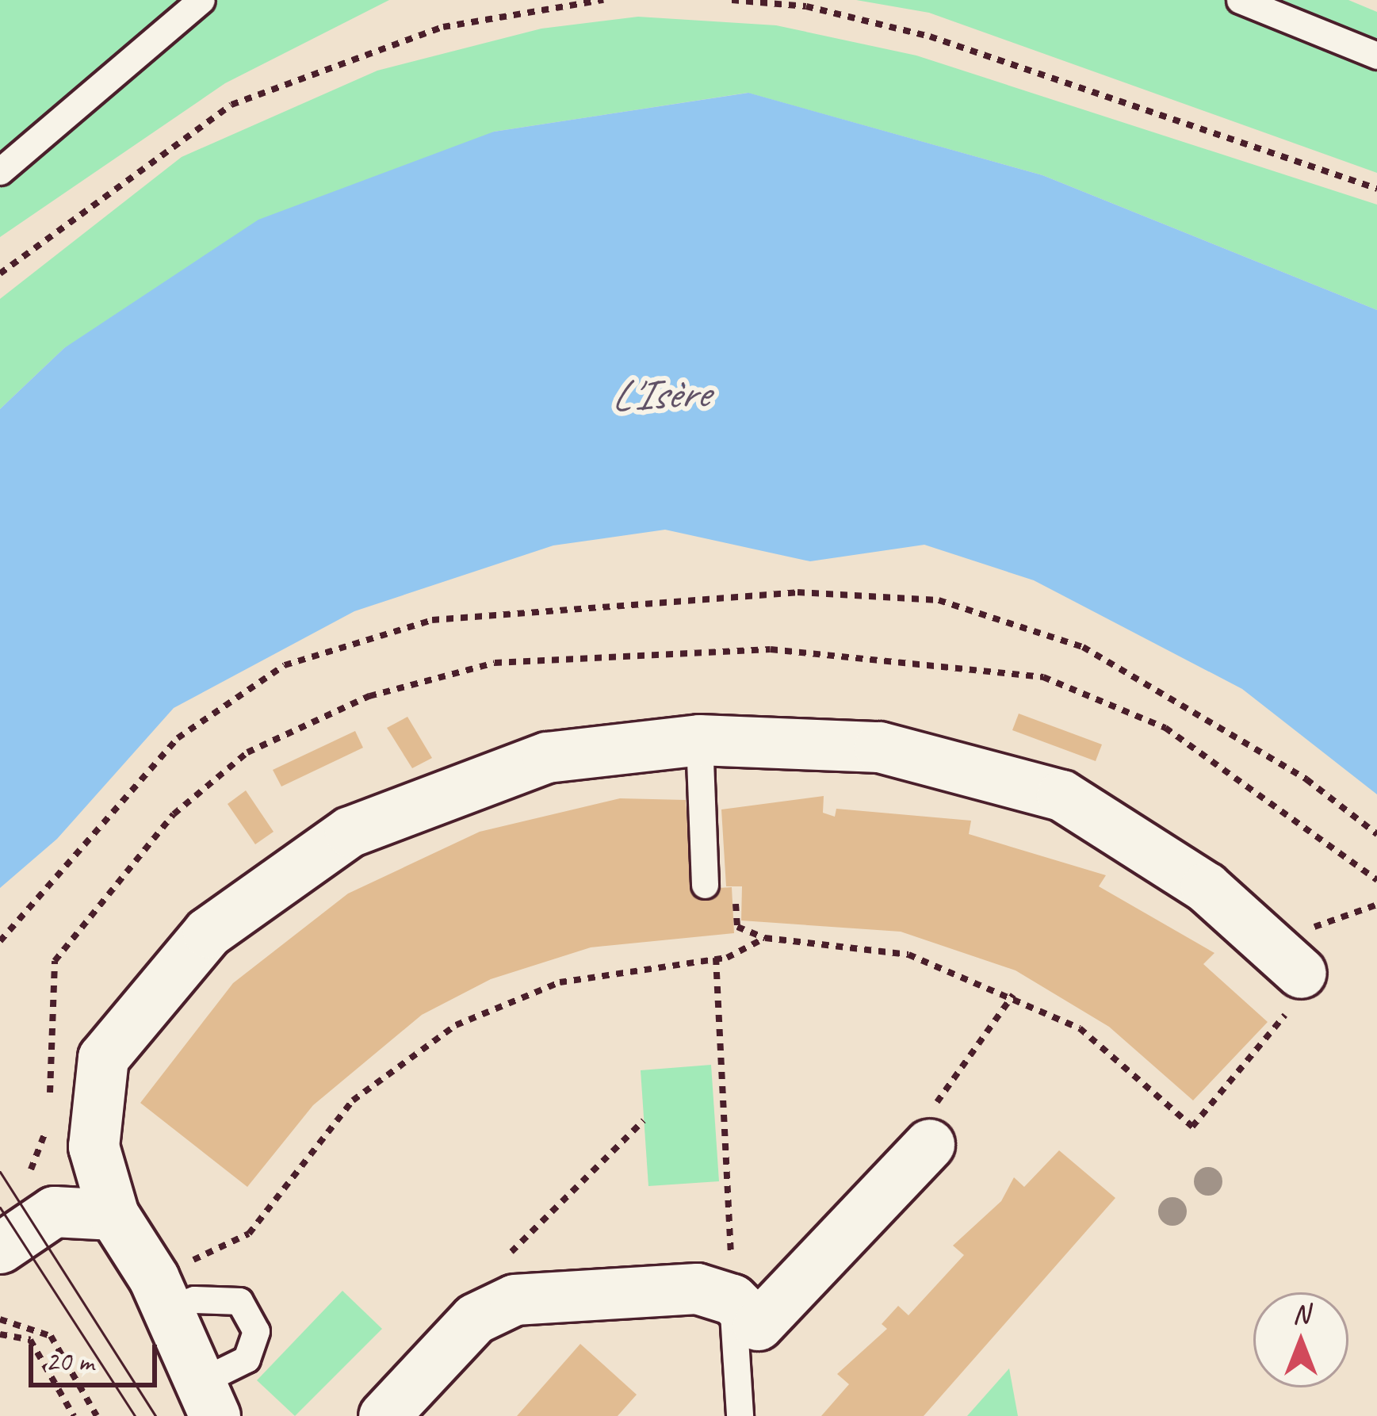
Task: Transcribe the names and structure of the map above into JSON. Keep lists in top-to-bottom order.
{
  "water": ["L'Isère"],
  "scale_bar": "20 m",
  "north": "top"
}
